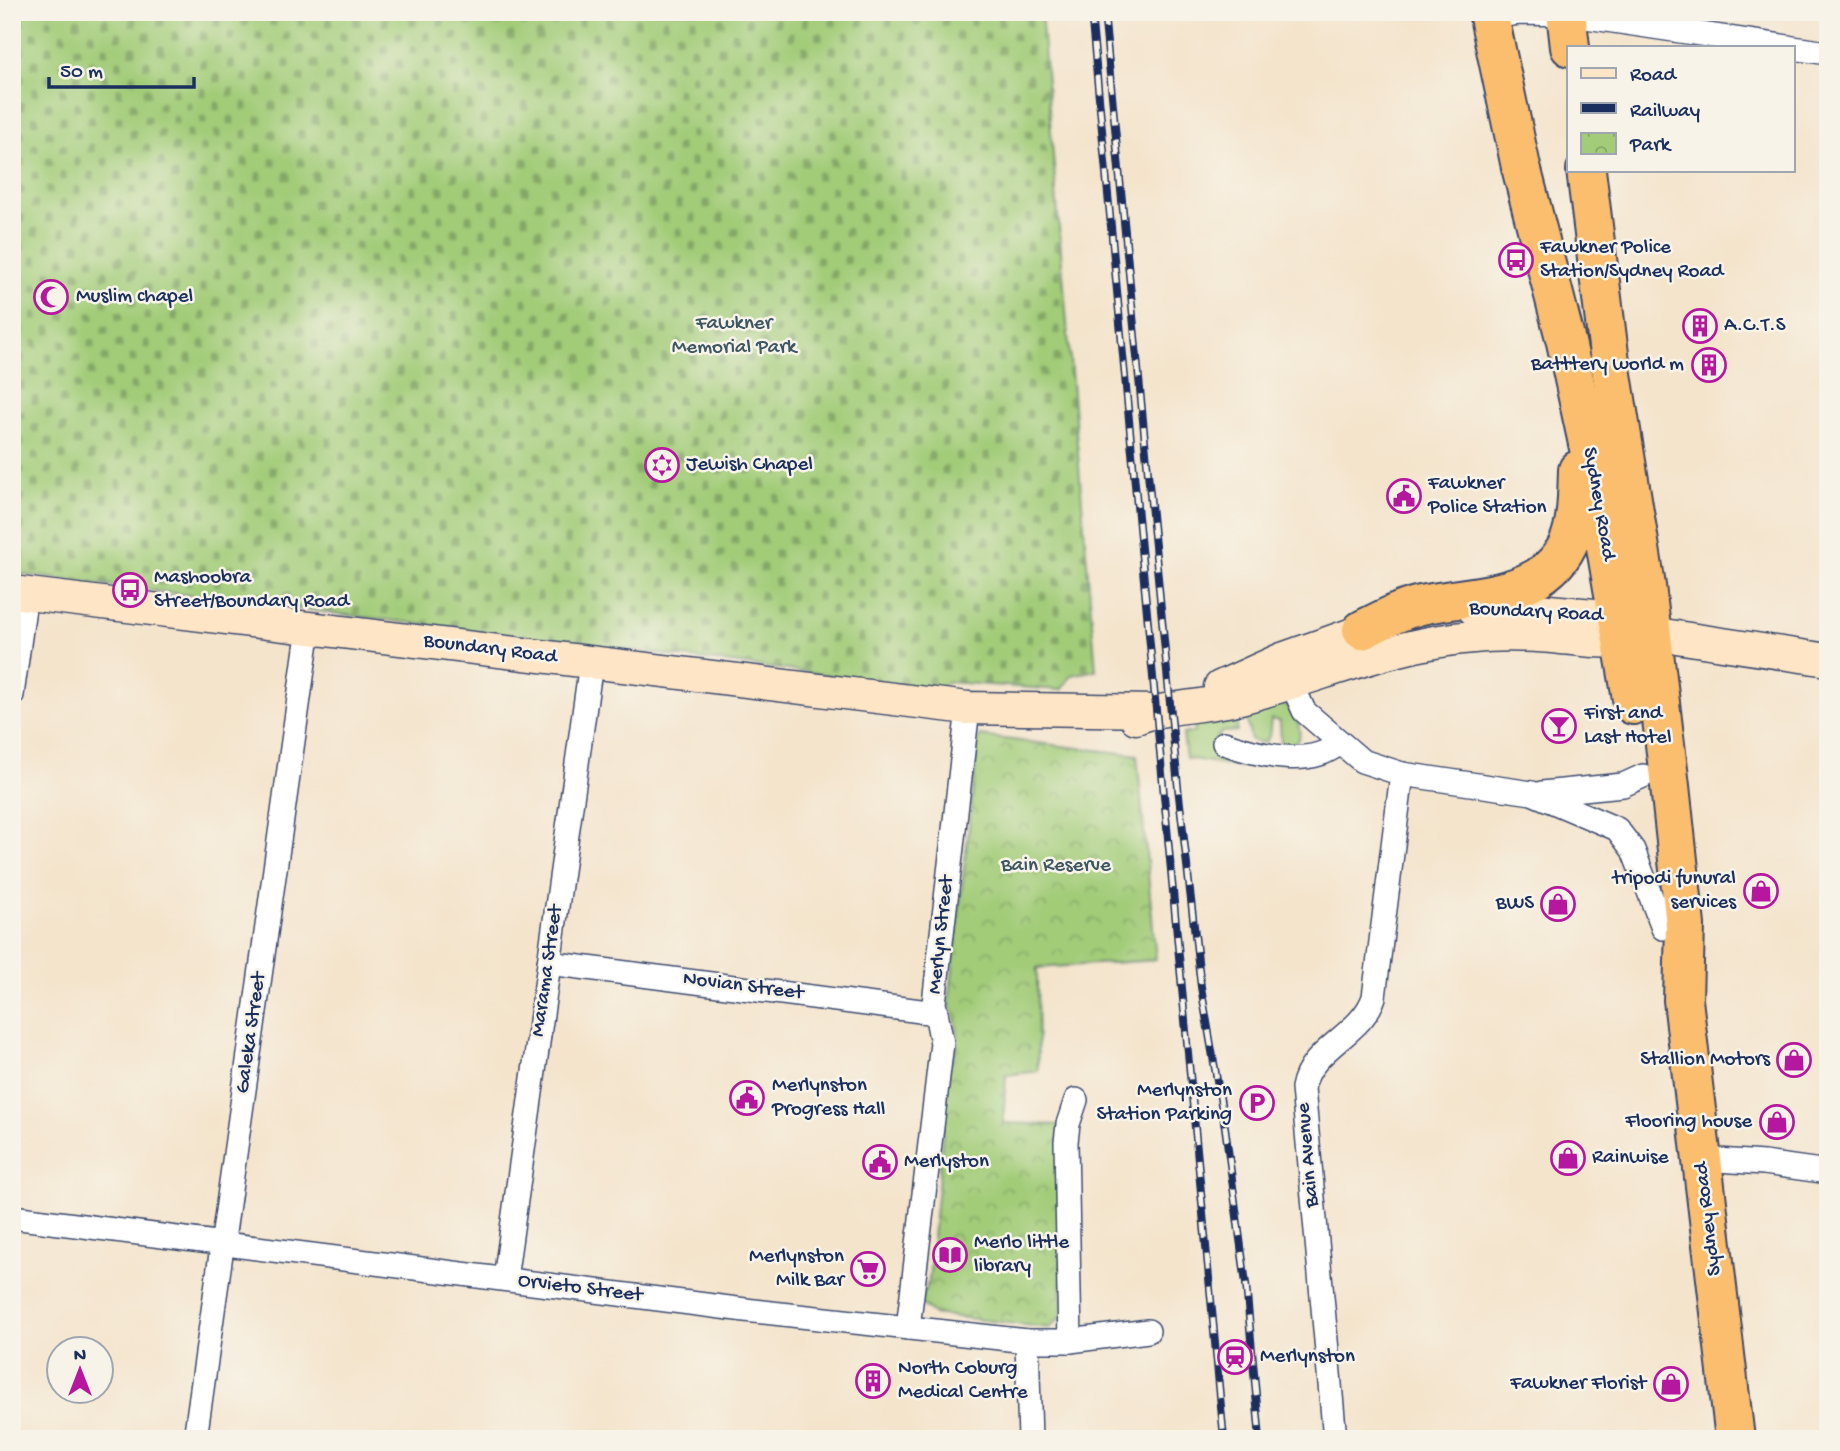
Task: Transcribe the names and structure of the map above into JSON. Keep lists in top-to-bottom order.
{
  "streets": {
    "highway": ["Sydney Road"],
    "main road": ["Boundary Road"],
    "street": [
      "Merlyn Street",
      "Marama Street",
      "Novian Street",
      "Galeka Street",
      "Bain Avenue",
      "Orvieto Street"
    ]
  },
  "crossings": [
    ["Sydney Road", "Boundary Road"],
    ["Boundary Road", "Merlyn Street"],
    ["Boundary Road", "Marama Street"],
    ["Boundary Road", "Galeka Street"],
    ["Merlyn Street", "Novian Street"],
    ["Merlyn Street", "Orvieto Street"],
    ["Marama Street", "Novian Street"],
    ["Marama Street", "Orvieto Street"],
    ["Galeka Street", "Orvieto Street"]
  ],
  "parks": ["Fawkner Memorial Park", "Bain Reserve"],
  "places": {
    "bus stop": ["Fawkner Police Station/Sydney Road", "Mashoobra Street/Boundary Road"],
    "mosque": ["Muslim chapel"],
    "building": ["A.C.T.S", "Batttery world m", "North Coburg Medical Centre"],
    "synagogue": ["Jewish Chapel"],
    "public building": ["Fawkner Police Station", "Merlynston Progress Hall", "Merlyston"],
    "bar": ["First and Last Hotel"],
    "shop": [
      "tripodi funural services",
      "BWS",
      "Stallion Motors",
      "Flooring house",
      "Rainwise",
      "Fawkner Florist"
    ],
    "parking": ["Merlynston Station Parking"],
    "library": ["Merlo little library"],
    "supermarket": ["Merlynston Milk Bar"],
    "station": ["Merlynston"]
  },
  "legend": ["Road", "Railway", "Park"],
  "scale_bar": "50 m",
  "north": "top"
}
